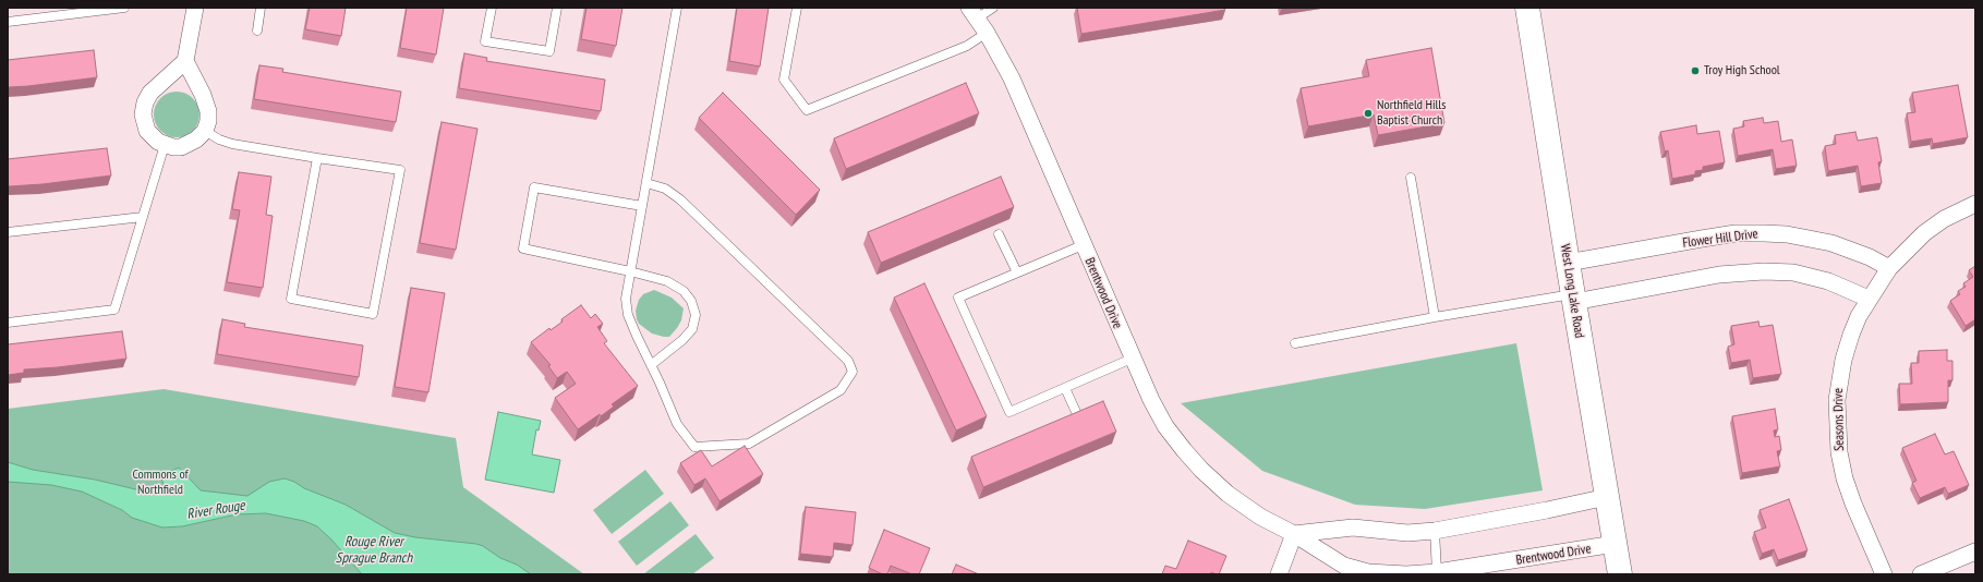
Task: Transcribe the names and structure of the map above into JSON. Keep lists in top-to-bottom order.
{
  "streets": {
    "main road": ["West Long Lake Road"],
    "street": ["Flower Hill Drive", "Brentwood Drive", "Seasons Drive"]
  },
  "crossings": [
    ["Flower Hill Drive", "West Long Lake Road"],
    ["Flower Hill Drive", "Seasons Drive"],
    ["West Long Lake Road", "Brentwood Drive"]
  ],
  "water": ["River Rouge", "Rouge River Sprague Branch"],
  "parks": ["Commons of Northfield"],
  "places": ["Troy High School", "Northfield Hills Baptist Church"]
}
